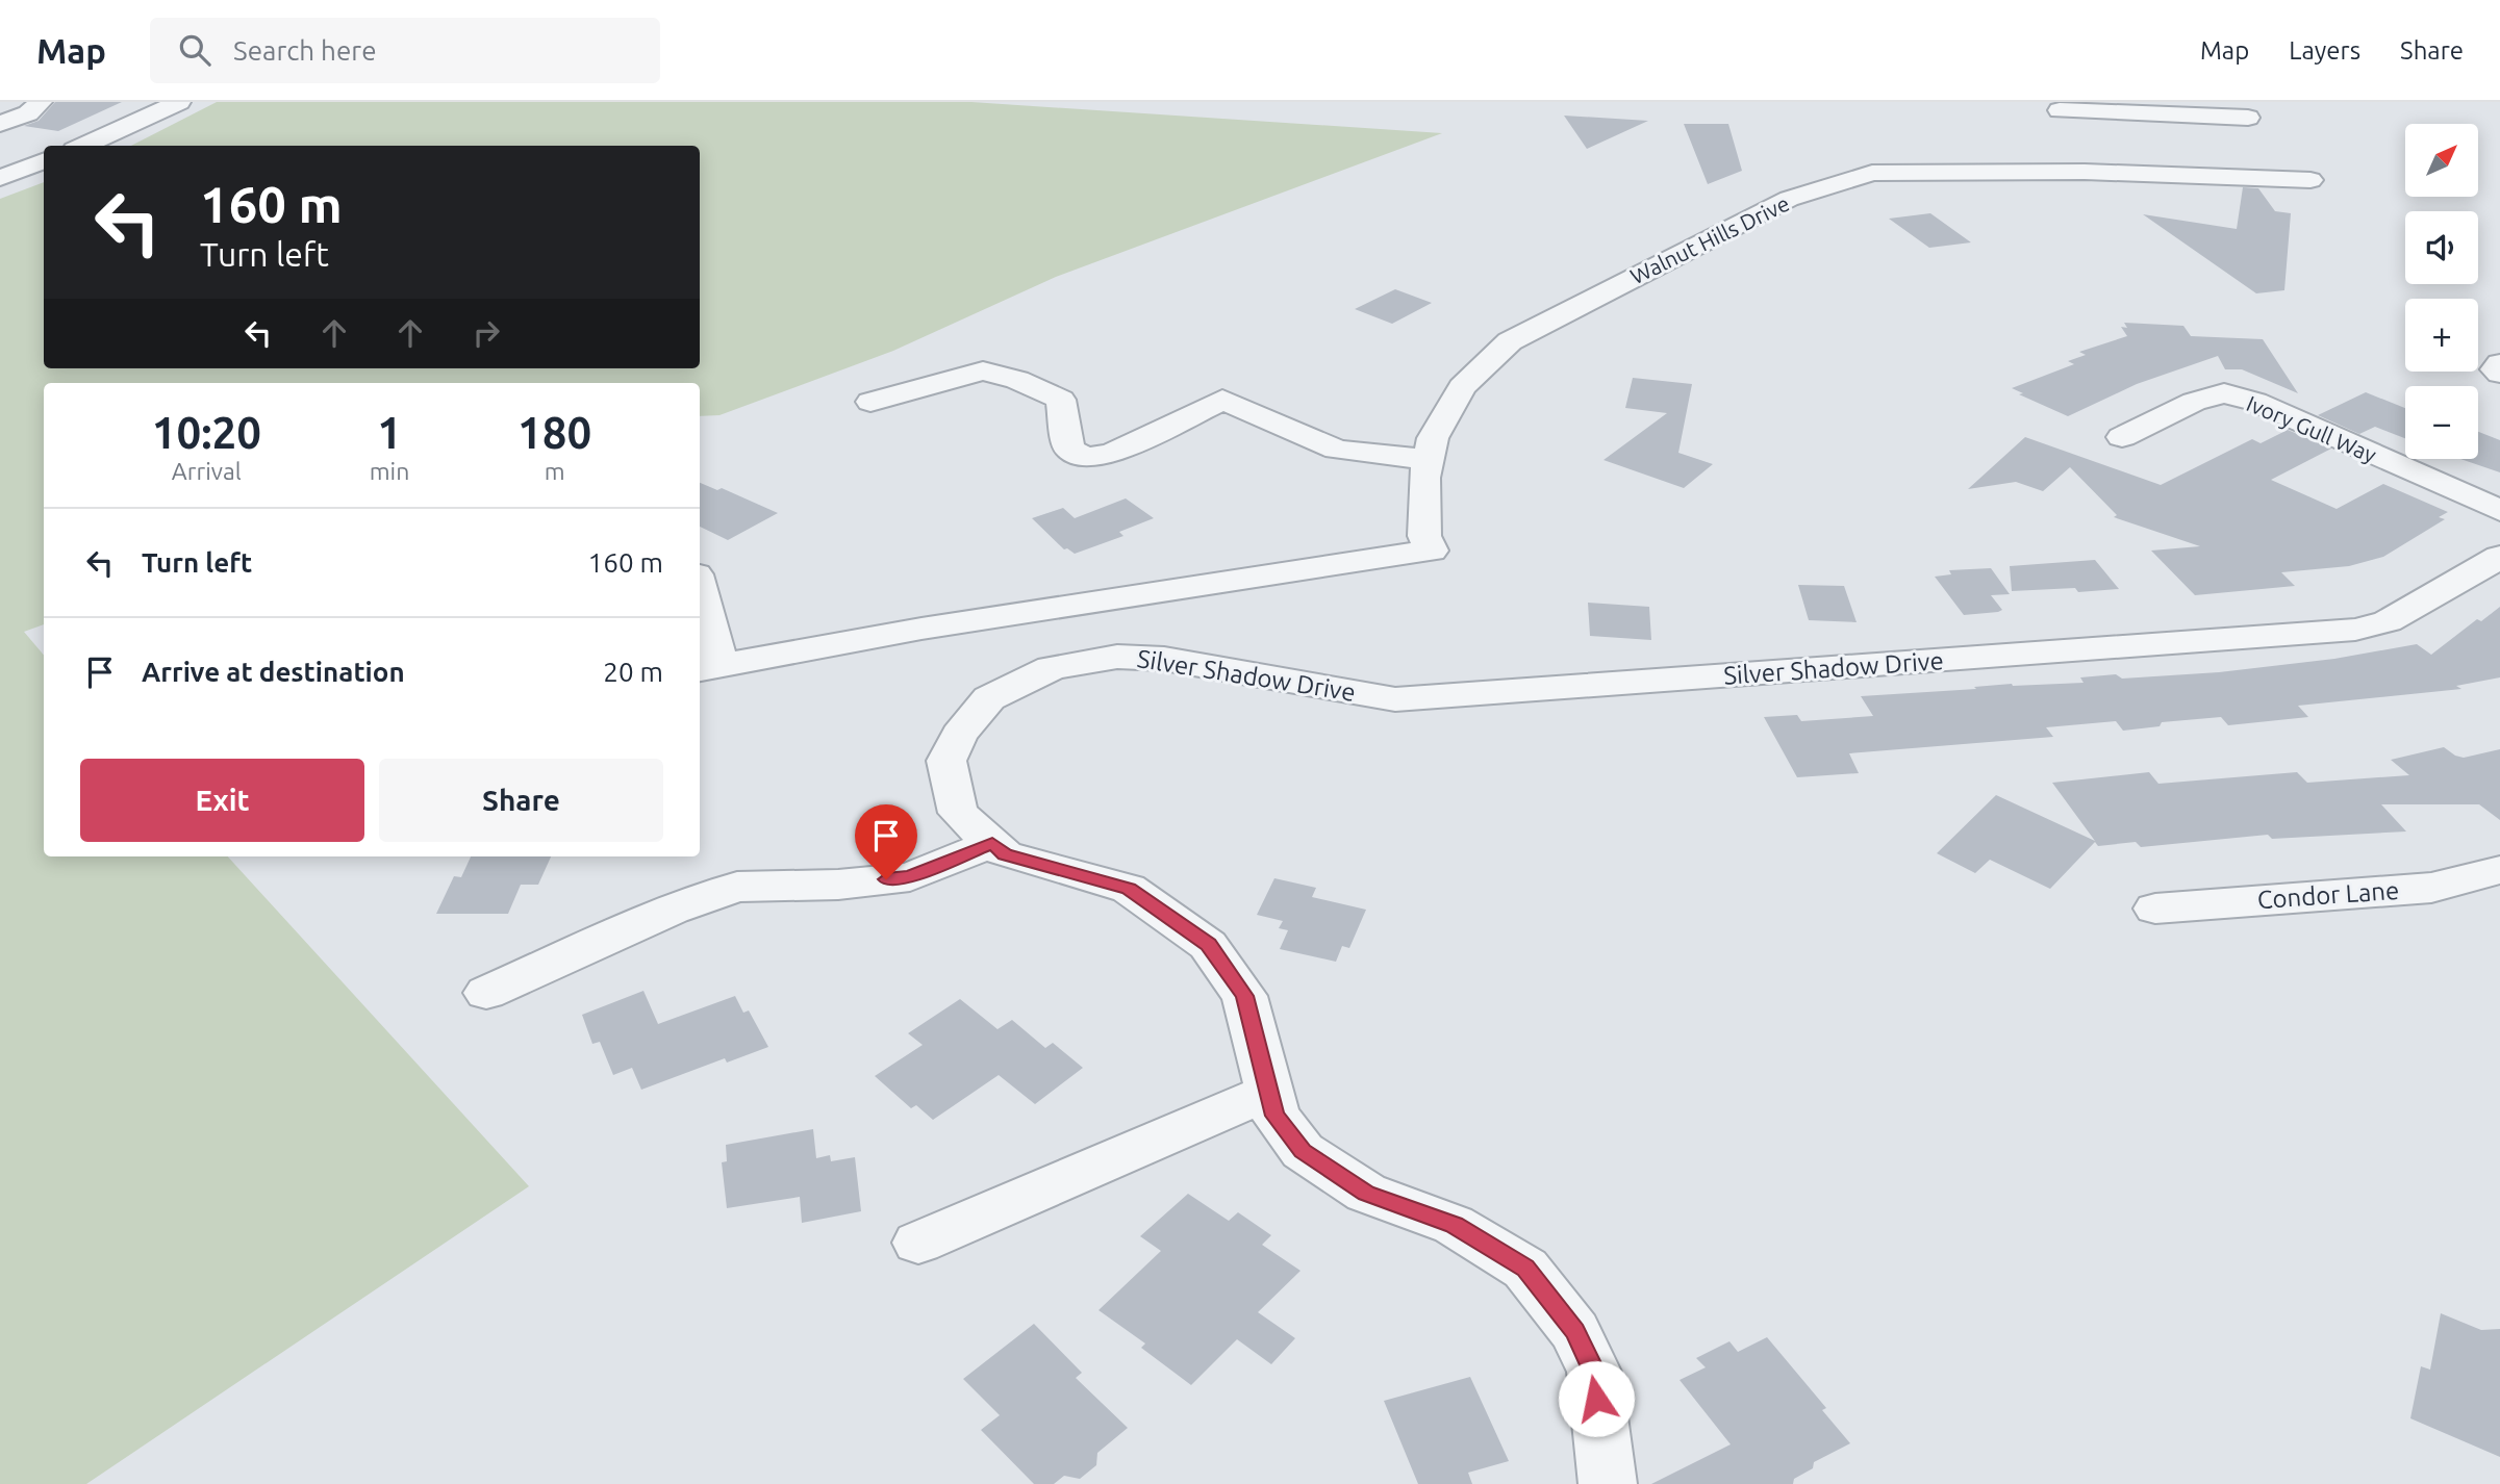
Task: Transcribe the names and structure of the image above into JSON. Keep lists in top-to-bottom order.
{
  "streets": {
    "street": [
      "Walnut Hills Drive",
      "Ivory Gull Way",
      "Silver Shadow Drive",
      "Condor Lane"
    ]
  },
  "north": "top right",
  "page": {
    "header": "Map",
    "search": "Search here",
    "nav": ["Map", "Layers", "Share"],
    "map_buttons": ["+", "−"],
    "turn": ["160 m", "Turn left"],
    "eta": [
      "10:20",
      "Arrival",
      "1",
      "min",
      "180",
      "m"
    ],
    "list": [
      {
        "name": "Turn left",
        "value": "160 m"
      },
      {
        "name": "Arrive at destination",
        "value": "20 m"
      }
    ],
    "buttons": ["Exit", "Share"]
  }
}
